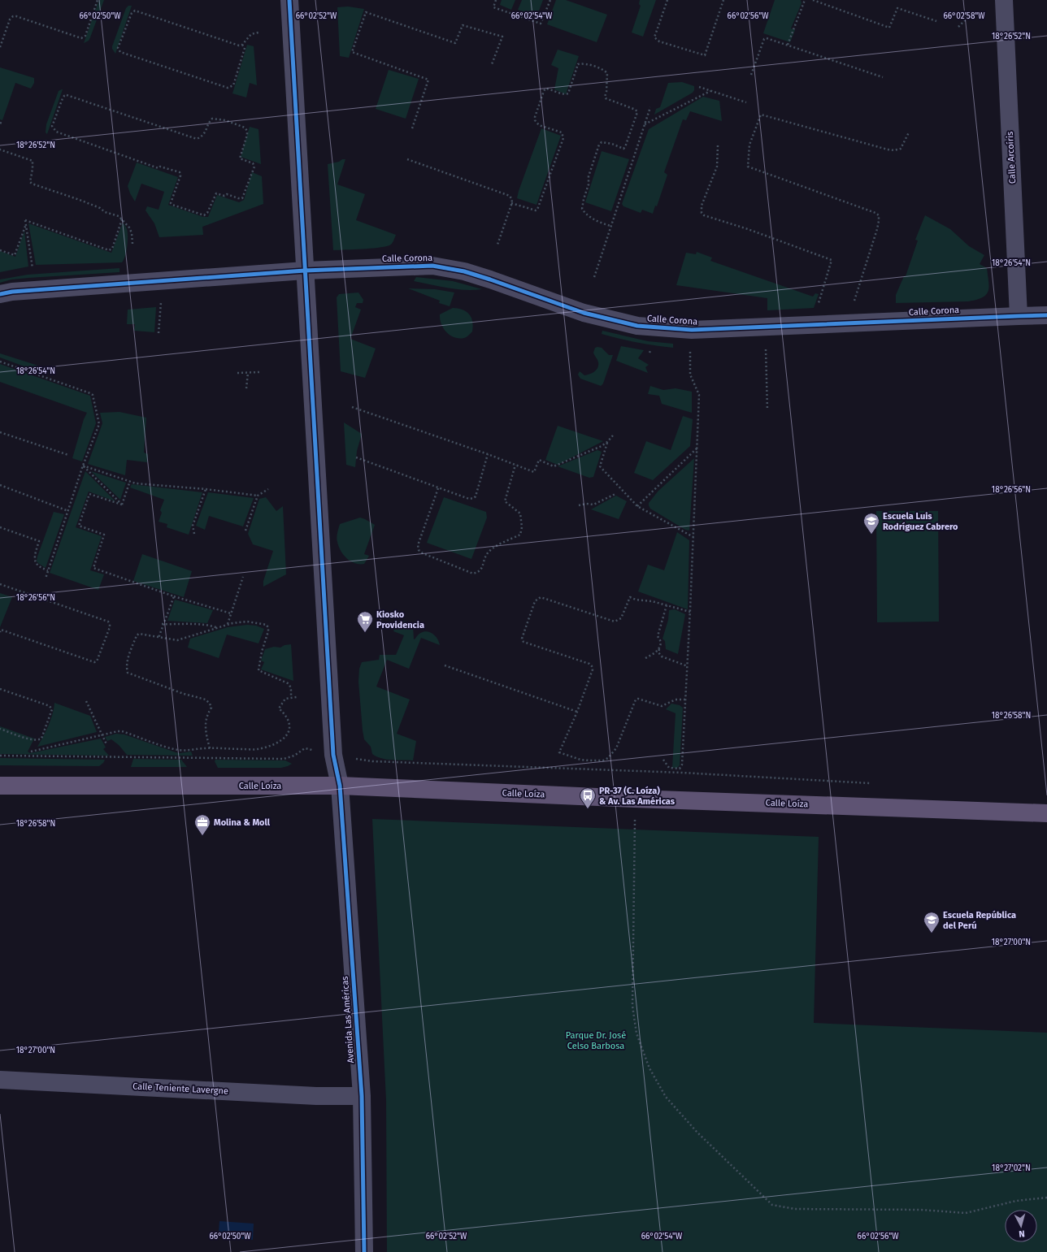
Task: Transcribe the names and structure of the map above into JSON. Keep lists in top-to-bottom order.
{
  "streets": {
    "main road": ["Calle Loíza"],
    "street": [
      "Calle Arcoíris",
      "Calle Corona",
      "Avenida Las Américas",
      "Calle Teniente Lavergne"
    ]
  },
  "crossings": [
    ["Calle Arcoíris", "Calle Corona"],
    ["Calle Corona", "Avenida Las Américas"],
    ["Calle Loíza", "Avenida Las Américas"],
    ["Avenida Las Américas", "Calle Teniente Lavergne"]
  ],
  "parks": ["Parque Dr. José Celso Barbosa"],
  "places": {
    "school or university": ["Escuela Luis Rodríguez Cabrero", "Escuela República del Perú"],
    "supermarket": ["Kiosko Providencia"],
    "bus stop": ["PR-37 (C. Loíza) & Av. Las Américas"],
    "office": ["Molina & Moll"]
  },
  "north": "bottom",
  "coordinates": [
    "66°02'50\"W",
    "66°02'52\"W",
    "66°02'54\"W",
    "66°02'56\"W",
    "66°02'58\"W",
    "18°26'52\"N",
    "18°26'54\"N",
    "18°26'56\"N",
    "18°26'58\"N",
    "18°27'00\"N",
    "18°27'02\"N"
  ]
}
